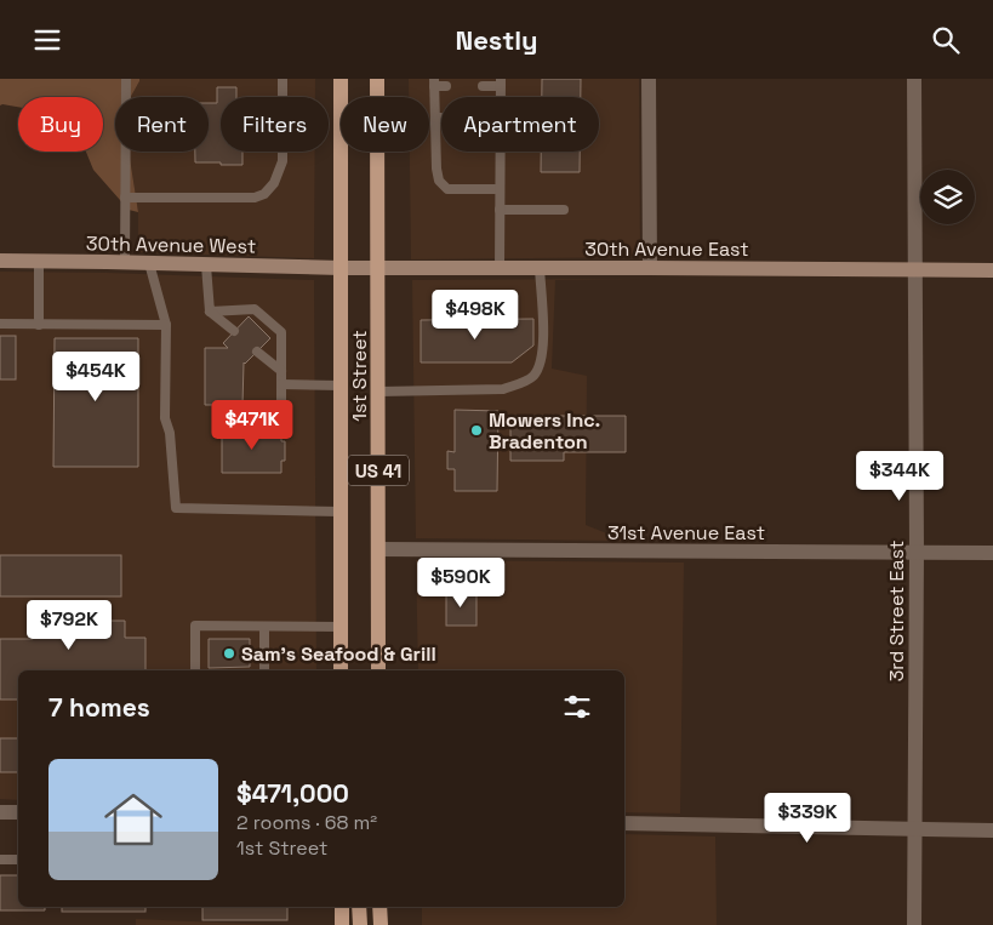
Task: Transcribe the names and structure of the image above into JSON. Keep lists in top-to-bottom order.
{
  "streets": {
    "main road": ["1st Street", "US 41"],
    "street": [
      "30th Avenue West",
      "30th Avenue East",
      "31st Avenue East",
      "3rd Street East"
    ]
  },
  "crossings": [
    ["30th Avenue West", "30th Avenue East"],
    ["30th Avenue West", "1st Street"],
    ["30th Avenue East", "1st Street"],
    ["30th Avenue East", "3rd Street East"],
    ["1st Street", "31st Avenue East"],
    ["31st Avenue East", "3rd Street East"]
  ],
  "places": ["Mowers Inc. Bradenton", "Sam's Seafood & Grill"],
  "page": {
    "header": "Nestly",
    "chip": [
      "Buy",
      "Rent",
      "Filters",
      "New",
      "Apartment"
    ],
    "price": [
      "$498K",
      "$454K",
      "$471K",
      "$344K",
      "$590K",
      "$792K",
      "$339K"
    ],
    "heading": "7 homes",
    "list": [
      {
        "name": "$471,000",
        "note": "2 rooms · 68 m² · 1st Street"
      }
    ]
  }
}
